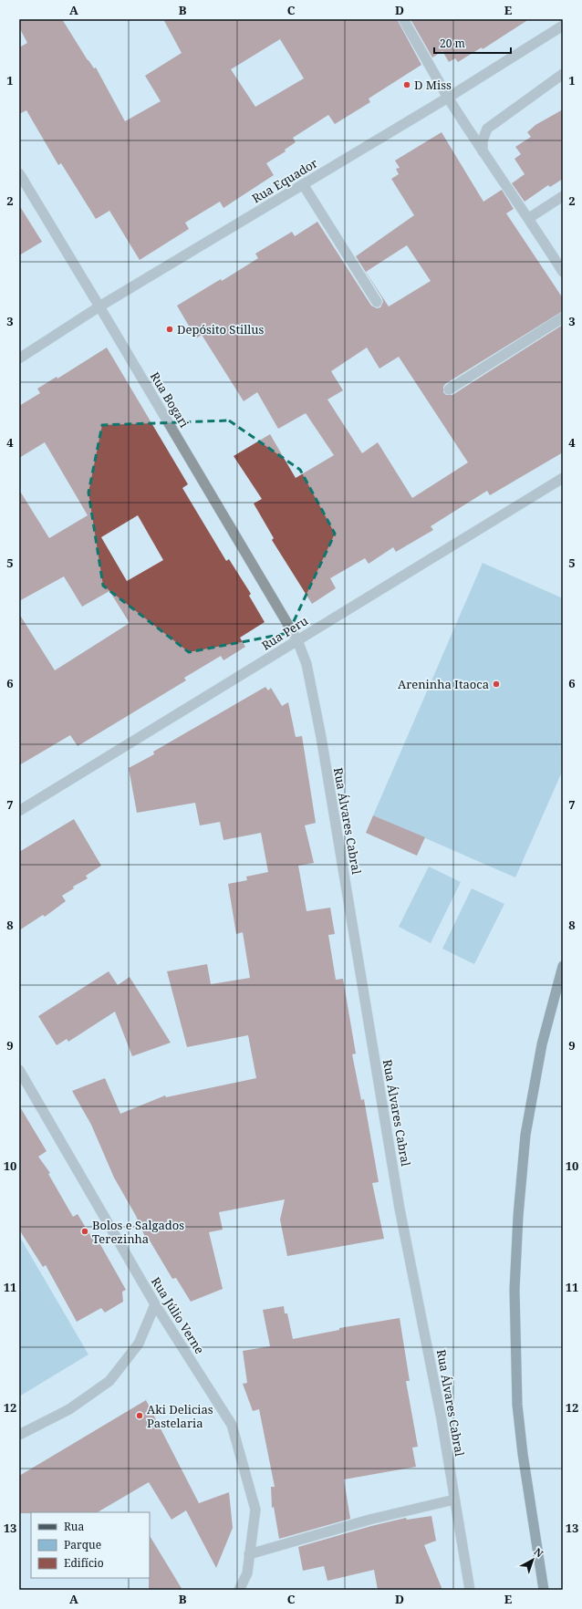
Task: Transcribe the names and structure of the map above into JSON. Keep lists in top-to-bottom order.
{
  "streets": {
    "street": [
      "Rua Equador",
      "Rua Bogari",
      "Rua Peru",
      "Rua Álvares Cabral",
      "Rua Júlio Verne"
    ]
  },
  "crossings": [
    ["Rua Equador", "Rua Bogari"],
    ["Rua Bogari", "Rua Peru"],
    ["Rua Bogari", "Rua Álvares Cabral"],
    ["Rua Peru", "Rua Álvares Cabral"]
  ],
  "places": [
    "D Miss",
    "Depósito Stillus",
    "Areninha Itaoca",
    "Bolos e Salgados Terezinha",
    "Aki Delicias Pastelaria"
  ],
  "legend": ["Rua", "Parque", "Edifício"],
  "scale_bar": "20 m",
  "north": "top right",
  "grid": {
    "columns": [
      "A",
      "B",
      "C",
      "D",
      "E"
    ],
    "rows": [
      "1",
      "2",
      "3",
      "4",
      "5",
      "6",
      "7",
      "8",
      "9",
      "10",
      "11",
      "12",
      "13"
    ]
  }
}
